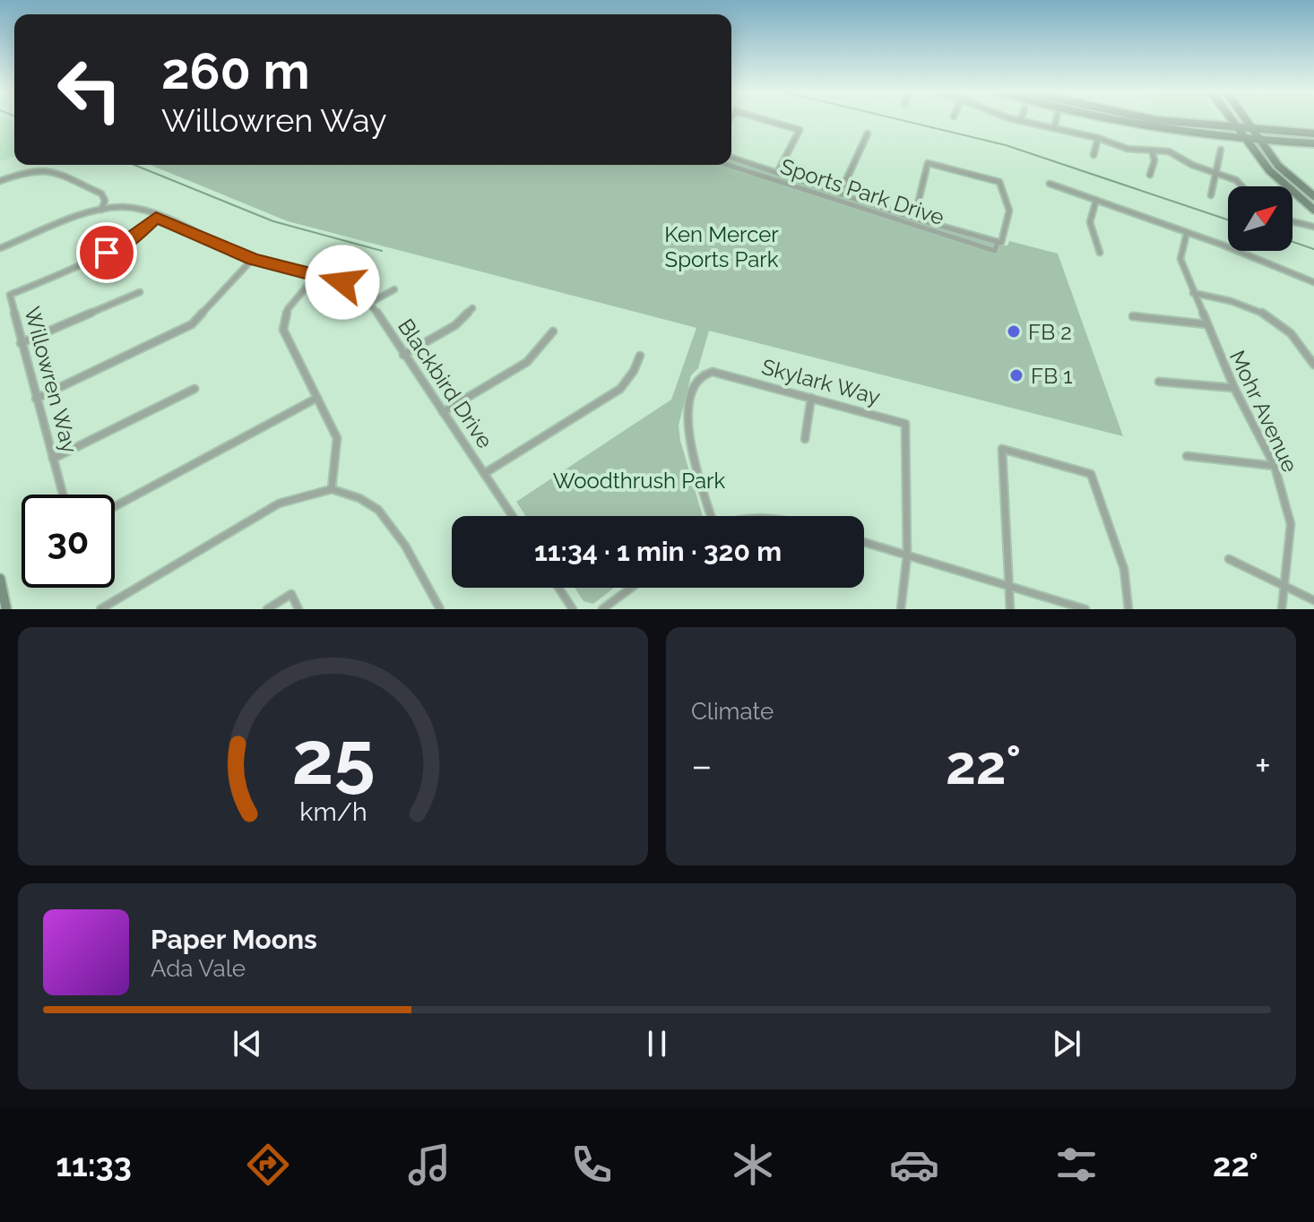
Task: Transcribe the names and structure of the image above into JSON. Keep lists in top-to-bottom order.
{
  "streets": {
    "street": [
      "Sports Park Drive",
      "Willowren Way",
      "Skylark Way",
      "Blackbird Drive",
      "Mohr Avenue"
    ]
  },
  "crossings": [
    ["Willowren Way", "Blackbird Drive"]
  ],
  "parks": ["Ken Mercer Sports Park", "Woodthrush Park"],
  "places": ["FB 2", "FB 1"],
  "north": "top right",
  "page": {
    "turn": ["260 m", "Willowren Way"],
    "limit": "30",
    "trip": "11:34 · 1 min · 320 m",
    "tile": "Climate",
    "heat": ["−", "22°", "+"],
    "song": ["Paper Moons", "Ada Vale"],
    "tabs": ["11:33", "22°"],
    "gauge": ["25", "km/h"]
  }
}
